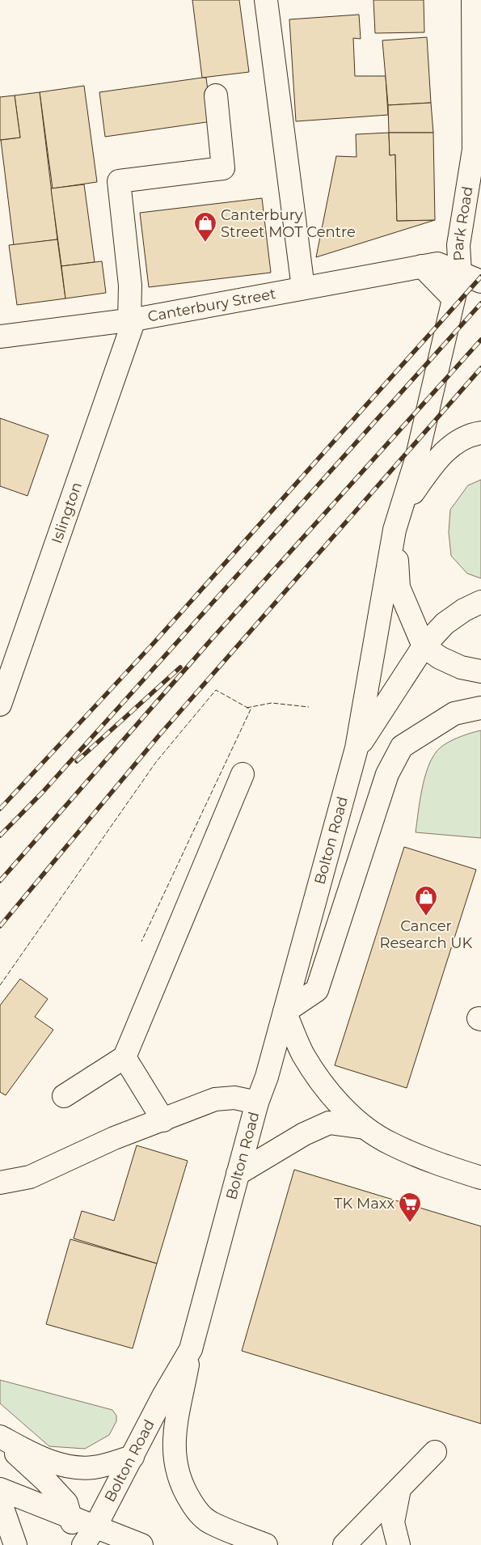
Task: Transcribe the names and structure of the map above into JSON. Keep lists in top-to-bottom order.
{
  "streets": {
    "main road": [
      "Park Road",
      "Canterbury Street",
      "Islington",
      "Bolton Road"
    ]
  },
  "crossings": [
    ["Park Road", "Canterbury Street"],
    ["Canterbury Street", "Islington"]
  ],
  "places": {
    "shop": ["Canterbury Street MOT Centre", "Cancer Research UK"],
    "supermarket": ["TK Maxx"]
  }
}
